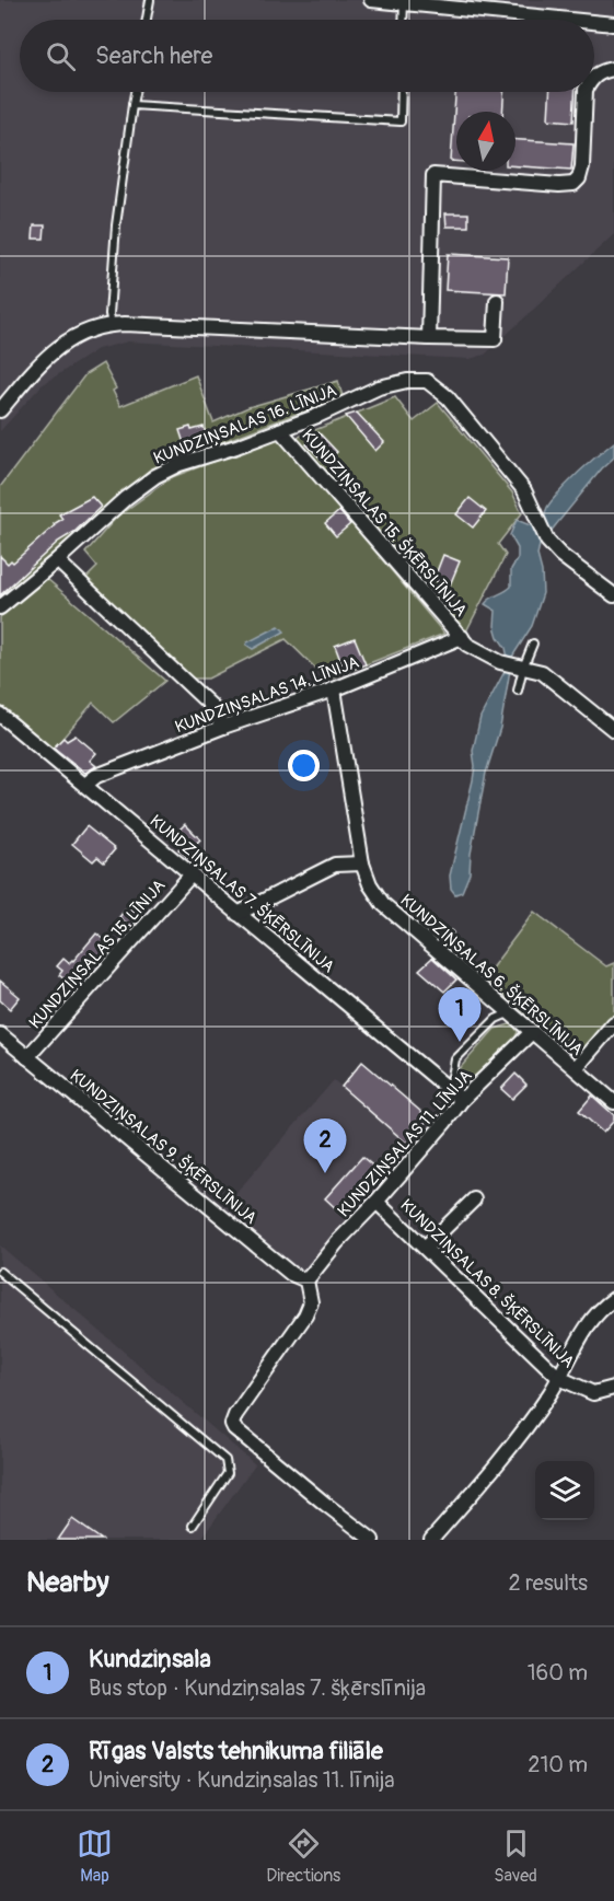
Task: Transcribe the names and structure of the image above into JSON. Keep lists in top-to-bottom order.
{
  "streets": {
    "street": [
      "KUNDZIŅSALAS 16. LĪNIJA",
      "KUNDZIŅSALAS 15. ŠĶĒRSLĪNIJA",
      "KUNDZIŅSALAS 14. LĪNIJA",
      "KUNDZIŅSALAS 7. ŠĶĒRSLĪNIJA",
      "KUNDZIŅSALAS 15. LĪNIJA",
      "KUNDZIŅSALAS 6. ŠĶĒRSLĪNIJA",
      "KUNDZIŅSALAS 11. LĪNIJA",
      "KUNDZIŅSALAS 9. ŠĶĒRSLĪNIJA",
      "KUNDZIŅSALAS 8. ŠĶĒRSLĪNIJA"
    ]
  },
  "crossings": [
    ["KUNDZIŅSALAS 16. LĪNIJA", "KUNDZIŅSALAS 15. ŠĶĒRSLĪNIJA"],
    ["KUNDZIŅSALAS 15. ŠĶĒRSLĪNIJA", "KUNDZIŅSALAS 14. LĪNIJA"],
    ["KUNDZIŅSALAS 14. LĪNIJA", "KUNDZIŅSALAS 7. ŠĶĒRSLĪNIJA"],
    ["KUNDZIŅSALAS 14. LĪNIJA", "KUNDZIŅSALAS 6. ŠĶĒRSLĪNIJA"],
    ["KUNDZIŅSALAS 7. ŠĶĒRSLĪNIJA", "KUNDZIŅSALAS 15. LĪNIJA"],
    ["KUNDZIŅSALAS 7. ŠĶĒRSLĪNIJA", "KUNDZIŅSALAS 11. LĪNIJA"],
    ["KUNDZIŅSALAS 15. LĪNIJA", "KUNDZIŅSALAS 9. ŠĶĒRSLĪNIJA"],
    ["KUNDZIŅSALAS 6. ŠĶĒRSLĪNIJA", "KUNDZIŅSALAS 11. LĪNIJA"],
    ["KUNDZIŅSALAS 11. LĪNIJA", "KUNDZIŅSALAS 9. ŠĶĒRSLĪNIJA"],
    ["KUNDZIŅSALAS 11. LĪNIJA", "KUNDZIŅSALAS 8. ŠĶĒRSLĪNIJA"]
  ],
  "north": "top",
  "page": {
    "search": "Search here",
    "pins": ["1", "2"],
    "heading": ["Nearby", "2 results"],
    "list": [
      {
        "mark": "1",
        "name": "Kundziņsala",
        "note": "Bus stop · Kundziņsalas 7. šķērslīnija",
        "value": "160 m"
      },
      {
        "mark": "2",
        "name": "Rīgas Valsts tehnikuma filiāle",
        "note": "University · Kundziņsalas 11. līnija",
        "value": "210 m"
      }
    ],
    "nav": ["Map", "Directions", "Saved"]
  }
}
